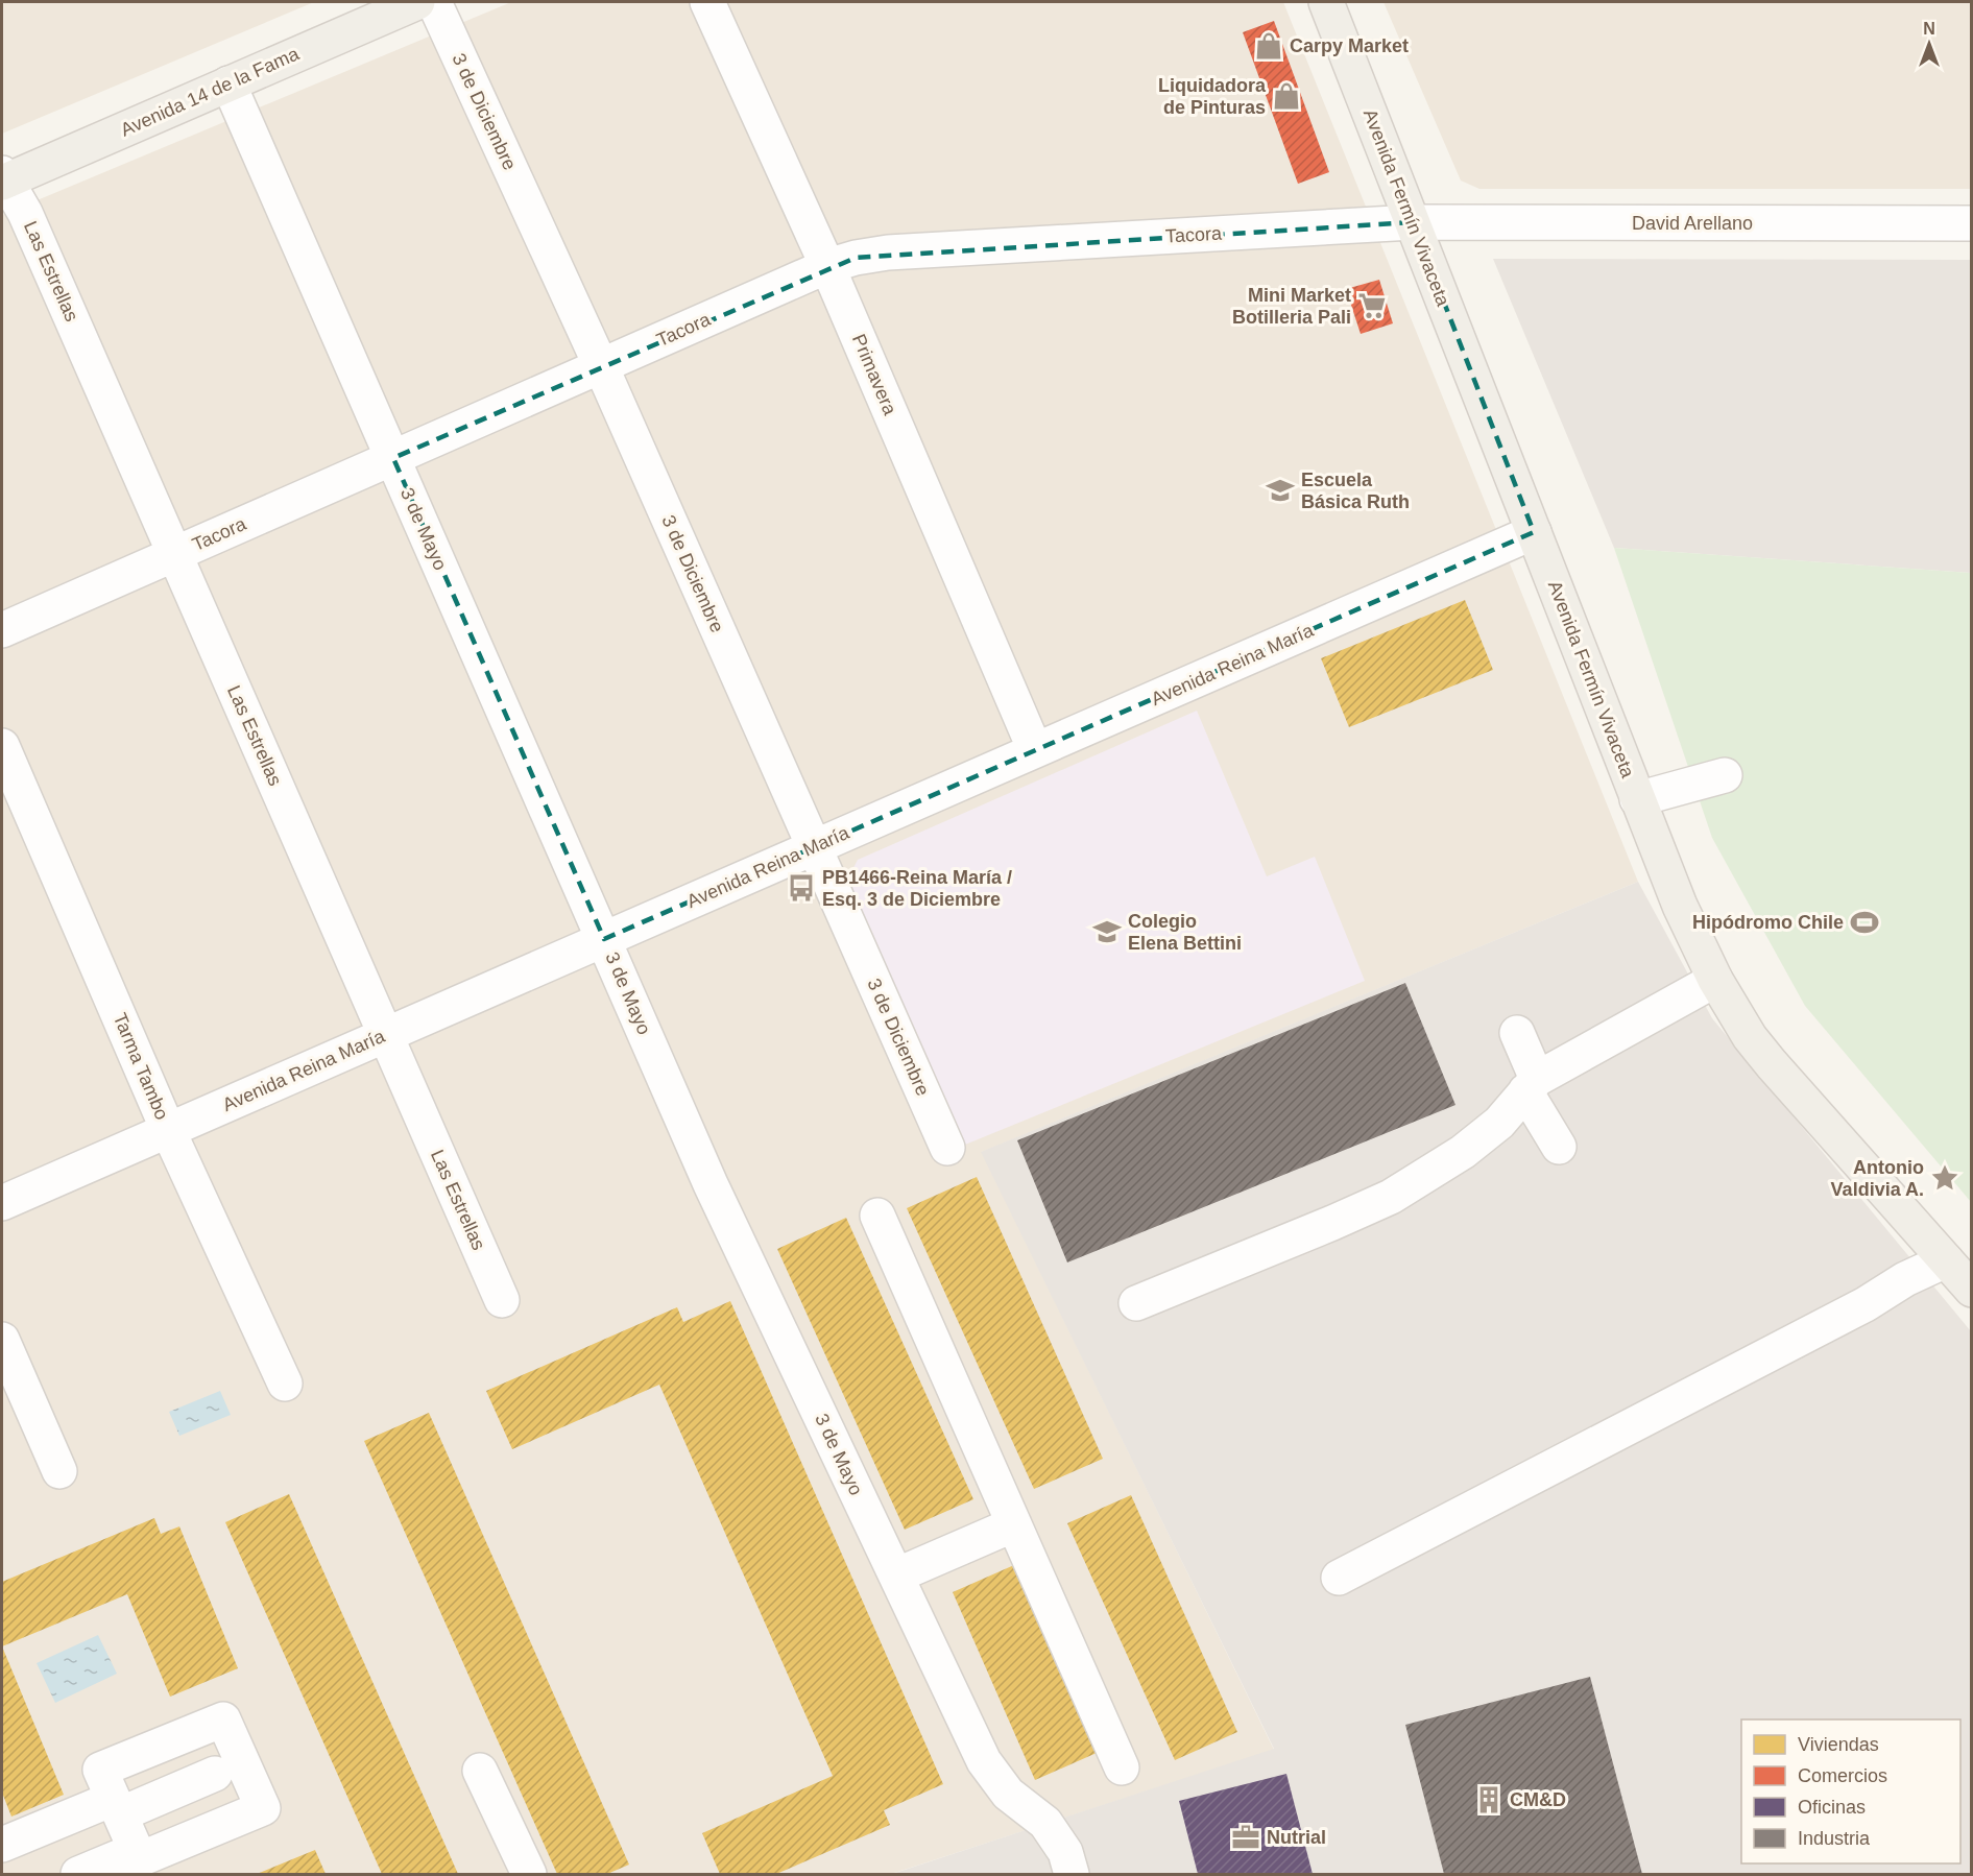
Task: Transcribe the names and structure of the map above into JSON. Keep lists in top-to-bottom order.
{
  "streets": {
    "main road": ["Avenida 14 de la Fama", "Avenida Fermín Vivaceta"],
    "street": [
      "3 de Diciembre",
      "David Arellano",
      "Tacora",
      "Las Estrellas",
      "Primavera",
      "3 de Mayo",
      "Avenida Reina María",
      "Tarma Tambo"
    ]
  },
  "crossings": [
    ["Avenida 14 de la Fama", "Las Estrellas"],
    ["Avenida 14 de la Fama", "3 de Mayo"],
    ["3 de Diciembre", "Tacora"],
    ["3 de Diciembre", "Avenida Reina María"],
    ["Avenida Fermín Vivaceta", "David Arellano"],
    ["Avenida Fermín Vivaceta", "Tacora"],
    ["Avenida Fermín Vivaceta", "Avenida Reina María"],
    ["David Arellano", "Tacora"],
    ["Tacora", "Las Estrellas"],
    ["Tacora", "Primavera"],
    ["Tacora", "3 de Mayo"],
    ["Las Estrellas", "Avenida Reina María"],
    ["Primavera", "Avenida Reina María"],
    ["3 de Mayo", "Avenida Reina María"],
    ["Avenida Reina María", "Tarma Tambo"]
  ],
  "places": {
    "shop": ["Carpy Market", "Liquidadora de Pinturas"],
    "supermarket": ["Mini Market Botilleria Pali"],
    "school or university": ["Escuela Básica Ruth", "Colegio Elena Bettini"],
    "bus stop": ["PB1466-Reina María / Esq. 3 de Diciembre"],
    "sports": ["Hipódromo Chile"],
    "place": ["Antonio Valdivia A."],
    "building": ["CM&D"],
    "office": ["Nutrial"]
  },
  "legend": [
    "Viviendas",
    "Comercios",
    "Oficinas",
    "Industria"
  ],
  "north": "top"
}
